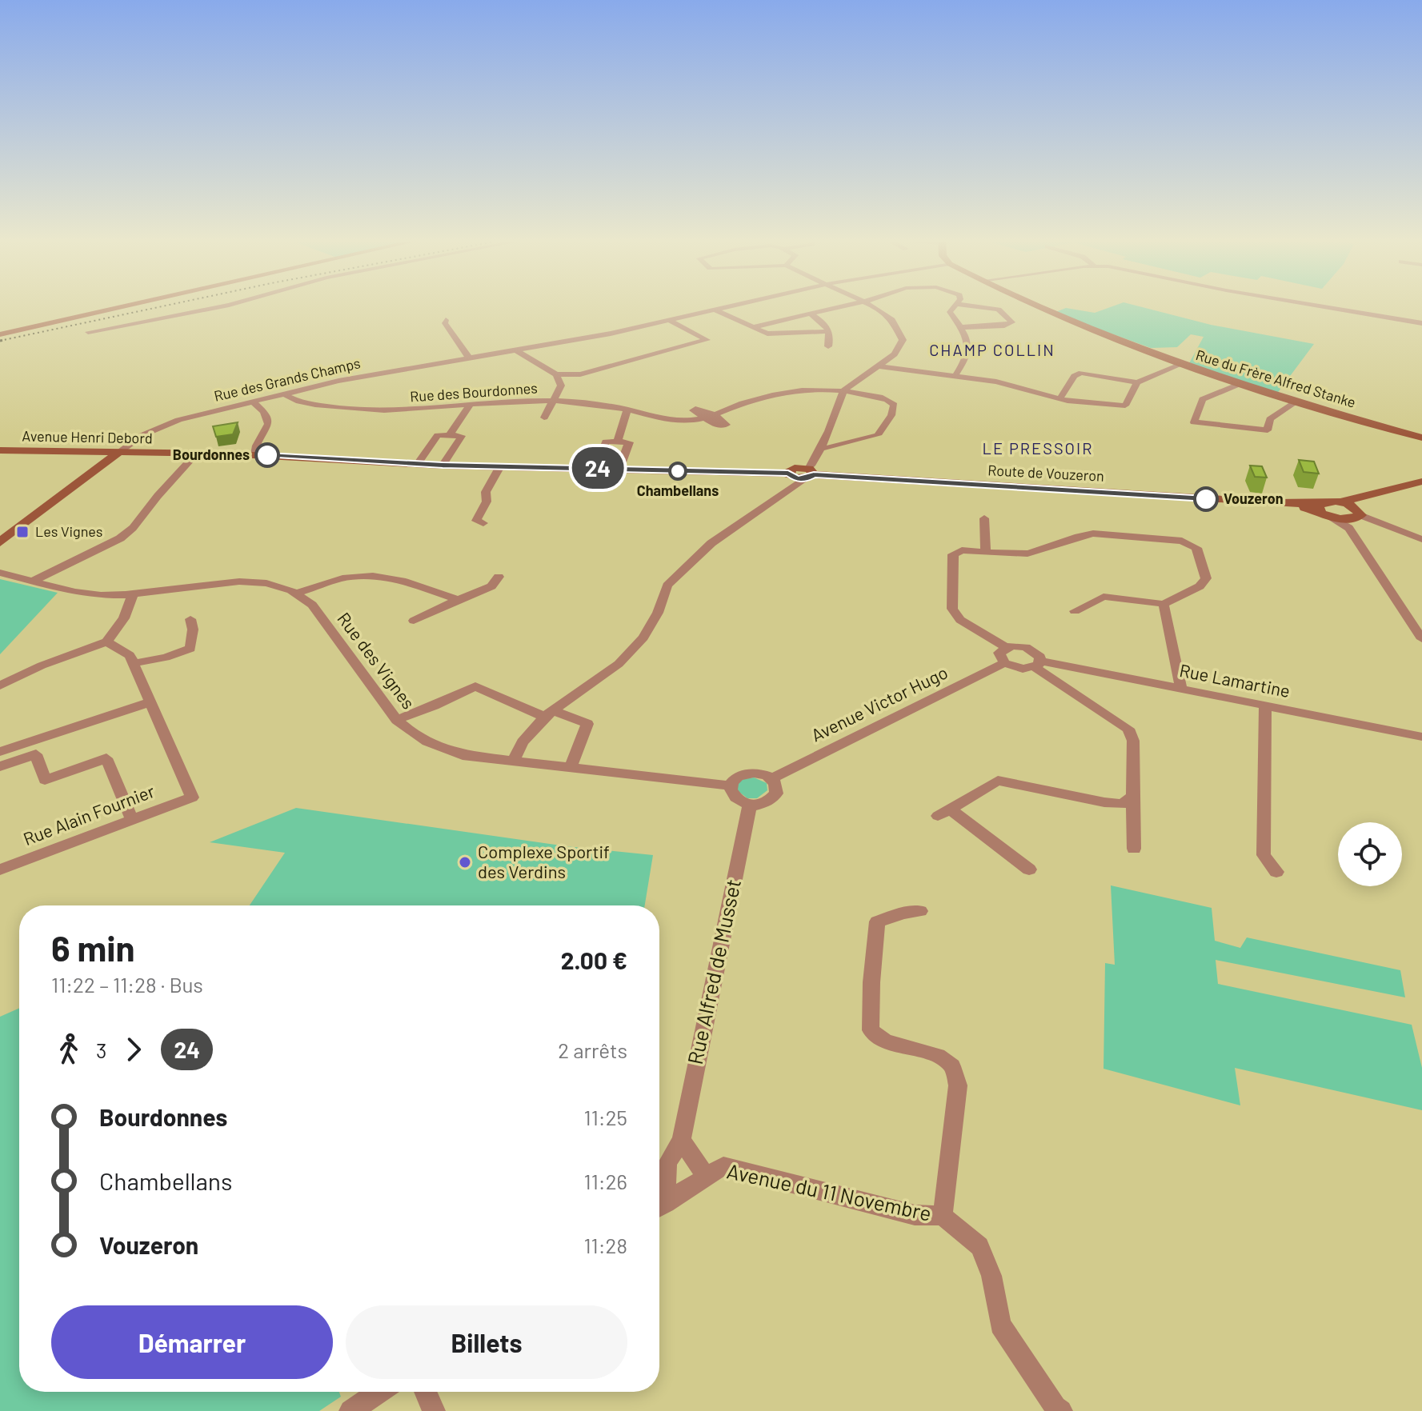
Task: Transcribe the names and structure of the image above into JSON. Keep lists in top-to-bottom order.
{
  "streets": {
    "street": [
      "Rue du Frère Alfred Stanke",
      "Rue des Grands Champs",
      "Rue des Bourdonnes",
      "Avenue Henri Debord",
      "Route de Vouzeron",
      "Rue des Vignes",
      "Rue Lamartine",
      "Avenue Victor Hugo",
      "Rue Alain Fournier",
      "Rue Alfred de Musset",
      "Avenue du 11 Novembre"
    ]
  },
  "crossings": [
    ["Rue des Grands Champs", "Rue des Bourdonnes"],
    ["Rue des Grands Champs", "Avenue Henri Debord"],
    ["Avenue Henri Debord", "Route de Vouzeron"],
    ["Rue des Vignes", "Avenue Victor Hugo"],
    ["Rue des Vignes", "Rue Alfred de Musset"],
    ["Avenue Victor Hugo", "Rue Alfred de Musset"]
  ],
  "districts": ["CHAMP COLLIN", "LE PRESSOIR"],
  "places": {
    "other": [
      "Bourdonnes",
      "Chambellans",
      "Vouzeron",
      "Complexe Sportif des Verdins"
    ],
    "transit": ["Les Vignes"]
  },
  "lines": ["bus line 24"],
  "page": {
    "on_map": "24",
    "heading": ["6 min", "11:22 – 11:28 · Bus", "2.00 €"],
    "legs": ["3", "24", "2 arrêts"],
    "list": [
      {
        "name": "Bourdonnes",
        "value": "11:25"
      },
      {
        "name": "Chambellans",
        "value": "11:26"
      },
      {
        "name": "Vouzeron",
        "value": "11:28"
      }
    ],
    "buttons": ["Démarrer", "Billets"]
  }
}
